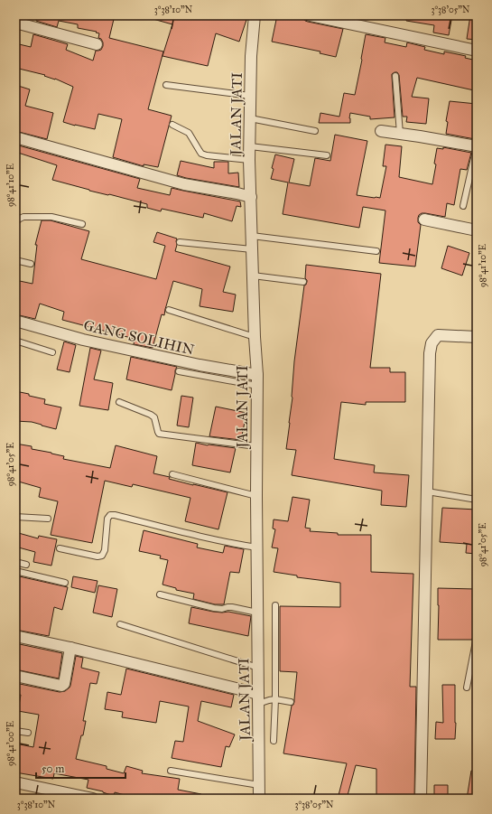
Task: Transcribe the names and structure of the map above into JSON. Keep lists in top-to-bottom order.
{
  "streets": {
    "street": ["JALAN JATI", "GANG SOLIHIN"]
  },
  "crossings": [
    ["JALAN JATI", "GANG SOLIHIN"]
  ],
  "scale_bar": "50 m",
  "coordinates": [
    "3°38'10\"N",
    "3°38'05\"N",
    "98°41'10\"E",
    "98°41'05\"E",
    "98°41'00\"E"
  ]
}
